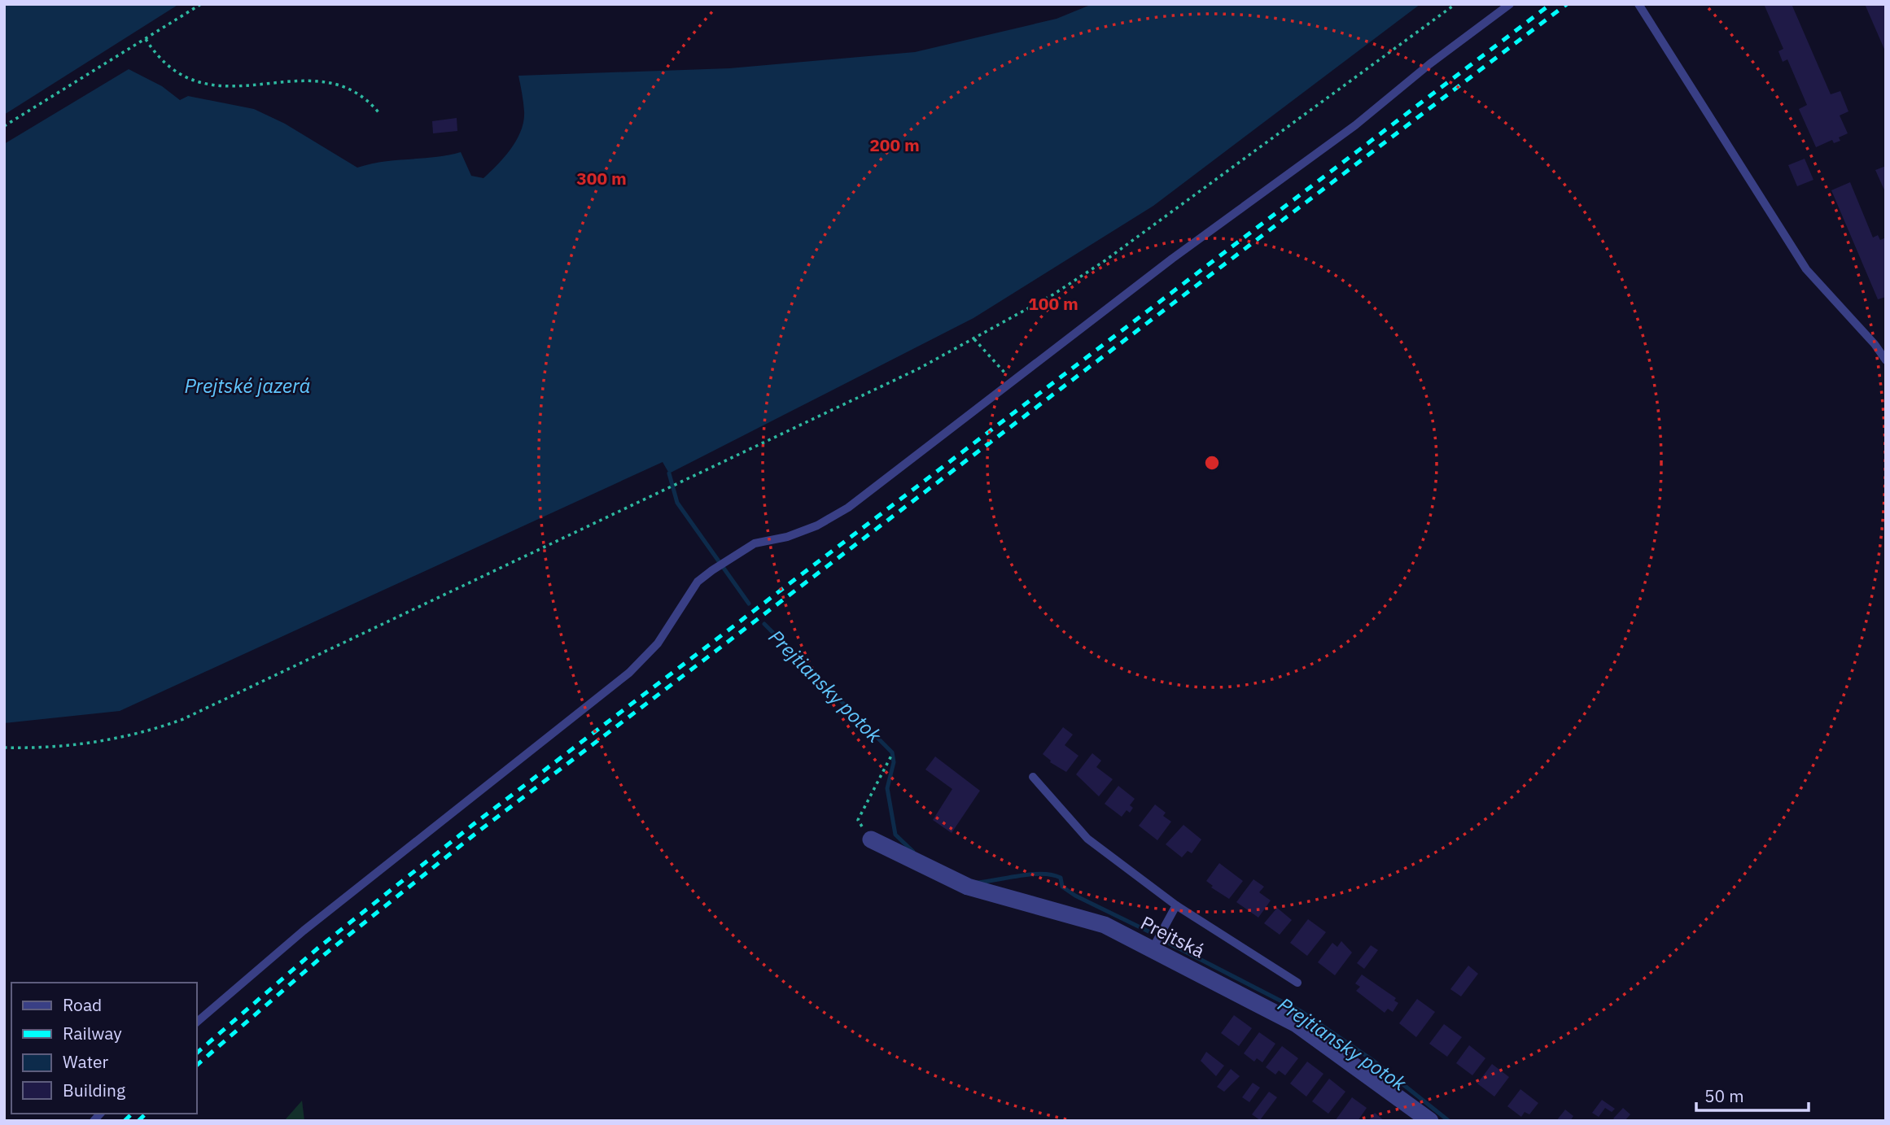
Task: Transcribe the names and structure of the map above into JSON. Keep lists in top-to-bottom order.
{
  "streets": {
    "street": ["Prejtská"]
  },
  "water": ["Prejtské jazerá", "Prejtiansky potok"],
  "legend": [
    "Road",
    "Railway",
    "Water",
    "Building"
  ],
  "scale_bar": "50 m",
  "rings": ["200 m", "300 m", "100 m"]
}
